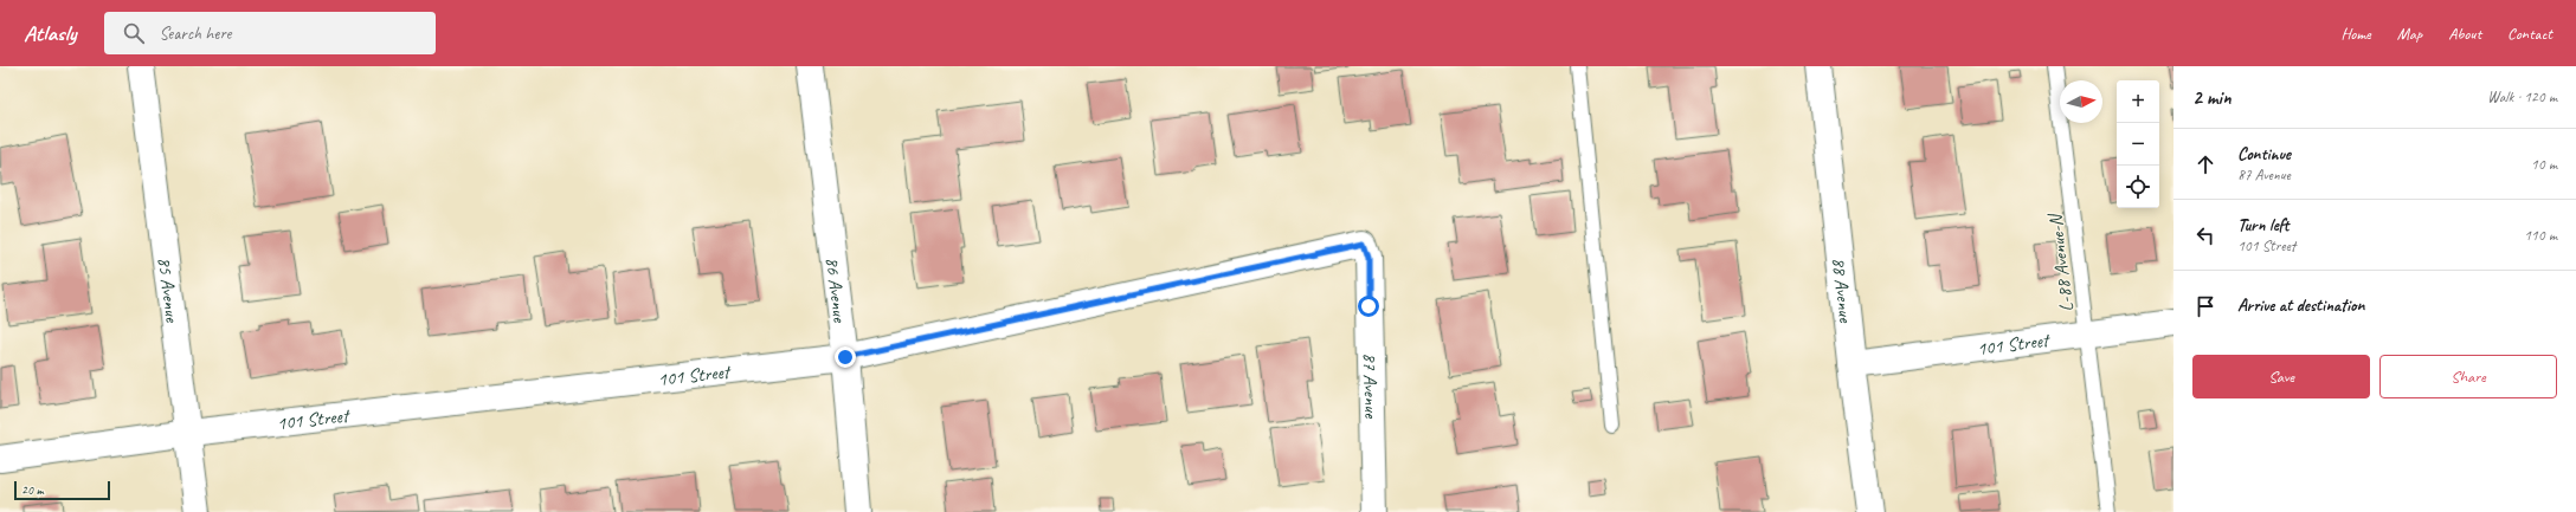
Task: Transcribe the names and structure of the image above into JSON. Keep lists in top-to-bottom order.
{
  "streets": {
    "street": [
      "85 Avenue",
      "86 Avenue",
      "88 Avenue",
      "101 Street",
      "87 Avenue"
    ],
    "lane": ["L-88 Avenue-N"]
  },
  "crossings": [
    ["L-88 Avenue-N", "101 Street"],
    ["85 Avenue", "101 Street"],
    ["86 Avenue", "101 Street"],
    ["88 Avenue", "101 Street"],
    ["101 Street", "87 Avenue"]
  ],
  "scale_bar": "20 m",
  "north": "right",
  "page": {
    "header": "Atlasly",
    "search": "Search here",
    "nav": [
      "Home",
      "Map",
      "About",
      "Contact"
    ],
    "heading": ["2 min", "Walk · 120 m"],
    "map_buttons": ["+", "−"],
    "list": [
      ["Continue", "87 Avenue", "10 m"],
      ["Turn left", "101 Street", "110 m"],
      "Arrive at destination"
    ],
    "buttons": ["Save", "Share"],
    "scale": "20 m"
  }
}
